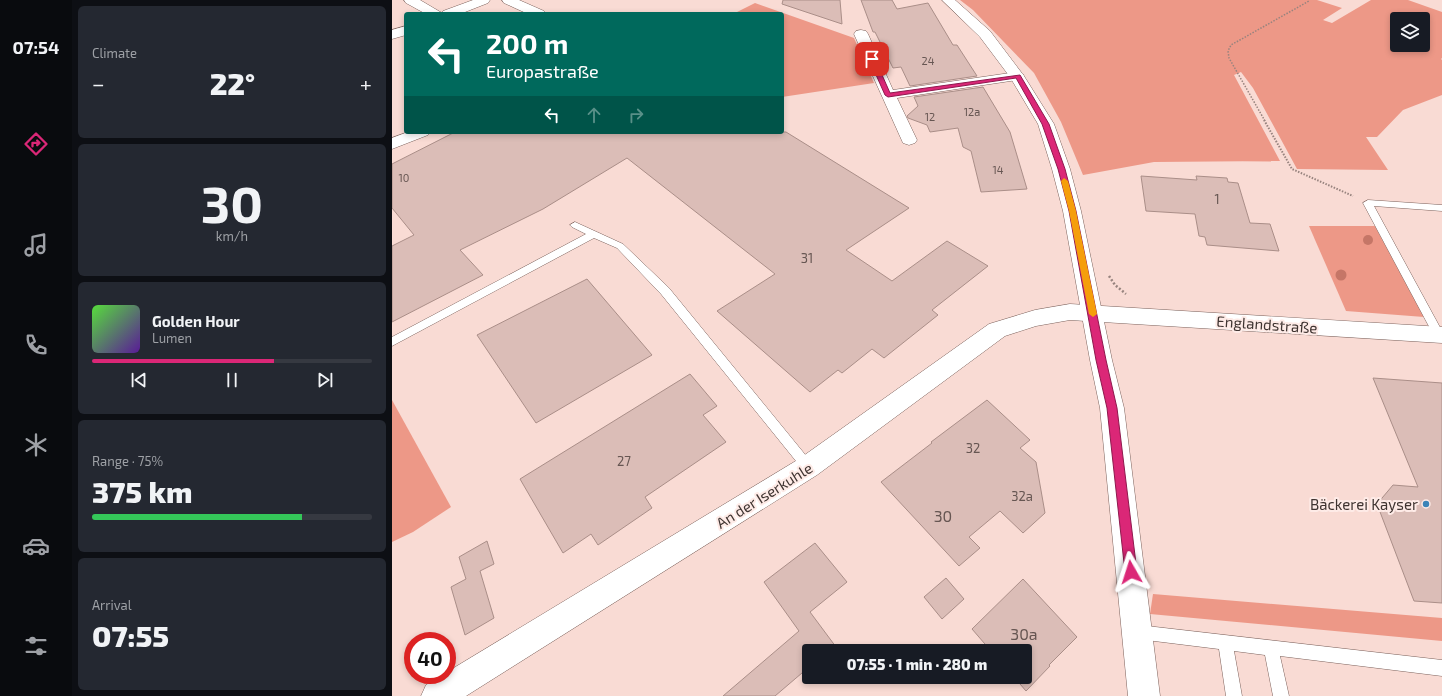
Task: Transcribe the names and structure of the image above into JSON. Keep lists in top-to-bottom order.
{
  "streets": {
    "street": ["Englandstraße", "An der Iserkuhle"]
  },
  "crossings": [
    ["Englandstraße", "An der Iserkuhle"]
  ],
  "places": ["Bäckerei Kayser"],
  "house_numbers": [
    "24",
    "12a",
    "12",
    "14",
    "10",
    "1",
    "31",
    "32",
    "27",
    "32a",
    "30",
    "30a"
  ],
  "page": {
    "tabs": "07:54",
    "tile": [
      "Climate",
      ["30", "km/h"],
      ["Range · 75%", "375 km"],
      ["Arrival", "07:55"]
    ],
    "turn": ["200 m", "Europastraße"],
    "heat": ["−", "22°", "+"],
    "song": ["Golden Hour", "Lumen"],
    "limit": "40",
    "trip": "07:55 · 1 min · 280 m"
  }
}
